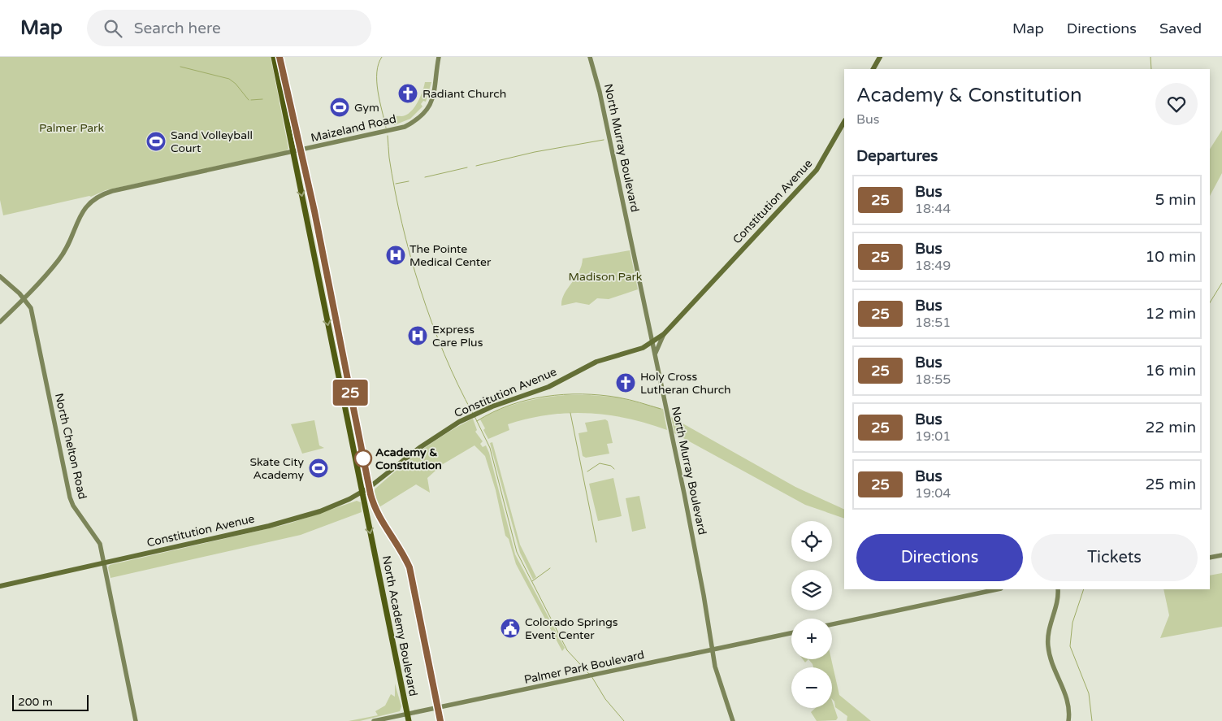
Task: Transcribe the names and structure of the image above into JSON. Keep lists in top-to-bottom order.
{
  "streets": {
    "highway": ["North Academy Boulevard"],
    "main road": [
      "Maizeland Road",
      "North Murray Boulevard",
      "Constitution Avenue",
      "North Chelton Road",
      "Palmer Park Boulevard"
    ]
  },
  "crossings": [
    ["Maizeland Road", "North Chelton Road"],
    ["Maizeland Road", "North Academy Boulevard"],
    ["North Murray Boulevard", "Constitution Avenue"],
    ["North Murray Boulevard", "Palmer Park Boulevard"],
    ["Constitution Avenue", "North Chelton Road"],
    ["Constitution Avenue", "North Academy Boulevard"],
    ["North Academy Boulevard", "Palmer Park Boulevard"]
  ],
  "parks": ["Palmer Park", "Madison Park"],
  "places": {
    "church": ["Radiant Church", "Holy Cross Lutheran Church"],
    "sports": ["Gym", "Sand Volleyball Court", "Skate City Academy"],
    "hospital": ["The Pointe Medical Center", "Express Care Plus"],
    "other": ["Academy & Constitution"],
    "public building": ["Colorado Springs Event Center"]
  },
  "lines": ["bus line 25"],
  "scale_bar": "200 m",
  "page": {
    "header": "Map",
    "search": "Search here",
    "nav": ["Map", "Directions", "Saved"],
    "on_map": "25",
    "heading": [
      ["Academy & Constitution", "Bus"],
      "Departures"
    ],
    "list": [
      {
        "mark": "25",
        "name": "Bus",
        "note": "18:44",
        "value": "5 min"
      },
      {
        "mark": "25",
        "name": "Bus",
        "note": "18:49",
        "value": "10 min"
      },
      {
        "mark": "25",
        "name": "Bus",
        "note": "18:51",
        "value": "12 min"
      },
      {
        "mark": "25",
        "name": "Bus",
        "note": "18:55",
        "value": "16 min"
      },
      {
        "mark": "25",
        "name": "Bus",
        "note": "19:01",
        "value": "22 min"
      },
      {
        "mark": "25",
        "name": "Bus",
        "note": "19:04",
        "value": "25 min"
      }
    ],
    "map_buttons": ["+", "−"],
    "buttons": ["Directions", "Tickets"],
    "scale": "200 m"
  }
}
